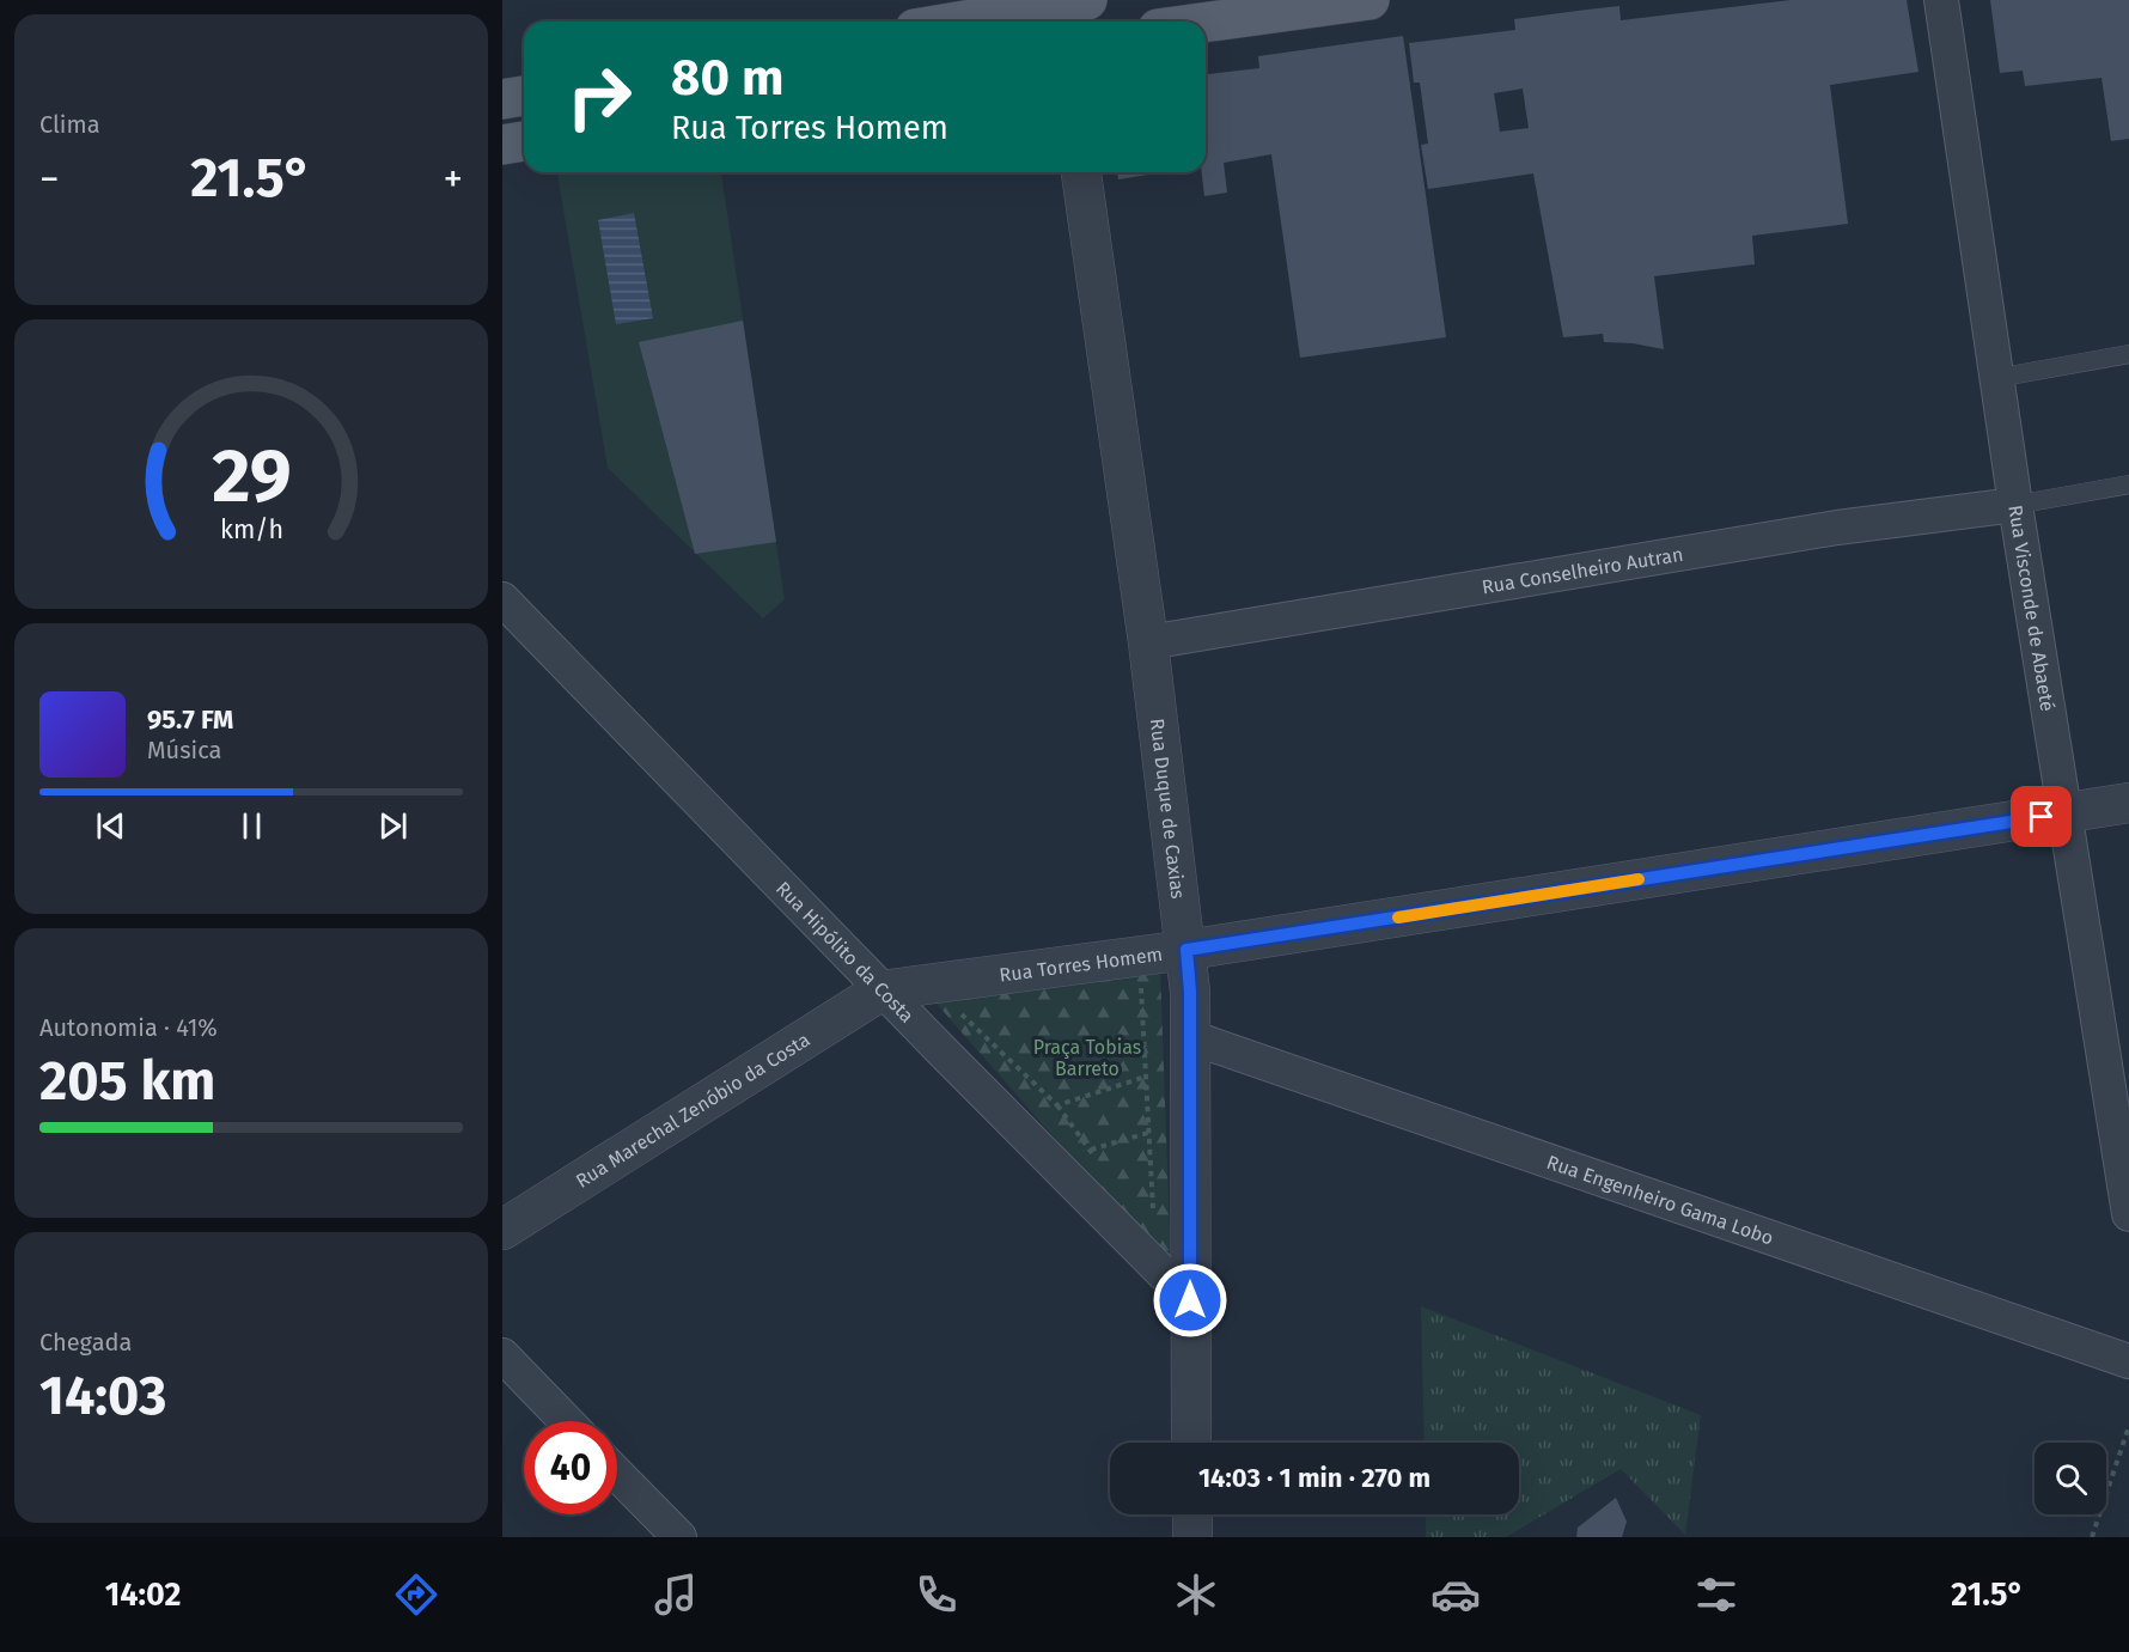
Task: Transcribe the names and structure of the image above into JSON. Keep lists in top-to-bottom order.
{
  "streets": {
    "street": [
      "Rua Conselheiro Autran",
      "Rua Visconde de Abaeté",
      "Rua Duque de Caxias",
      "Rua Hipólito da Costa",
      "Rua Torres Homem",
      "Rua Marechal Zenóbio da Costa",
      "Rua Engenheiro Gama Lobo"
    ]
  },
  "crossings": [
    ["Rua Conselheiro Autran", "Rua Visconde de Abaeté"],
    ["Rua Conselheiro Autran", "Rua Duque de Caxias"],
    ["Rua Visconde de Abaeté", "Rua Torres Homem"],
    ["Rua Duque de Caxias", "Rua Hipólito da Costa"],
    ["Rua Duque de Caxias", "Rua Torres Homem"],
    ["Rua Duque de Caxias", "Rua Engenheiro Gama Lobo"],
    ["Rua Hipólito da Costa", "Rua Torres Homem"],
    ["Rua Hipólito da Costa", "Rua Marechal Zenóbio da Costa"],
    ["Rua Torres Homem", "Rua Marechal Zenóbio da Costa"]
  ],
  "parks": ["Praça Tobias Barreto"],
  "page": {
    "tile": [
      "Clima",
      ["Autonomia · 41%", "205 km"],
      ["Chegada", "14:03"]
    ],
    "turn": ["80 m", "Rua Torres Homem"],
    "heat": ["−", "21.5°", "+"],
    "song": ["95.7 FM", "Música"],
    "limit": "40",
    "trip": "14:03 · 1 min · 270 m",
    "tabs": ["14:02", "21.5°"],
    "gauge": ["29", "km/h"]
  }
}
